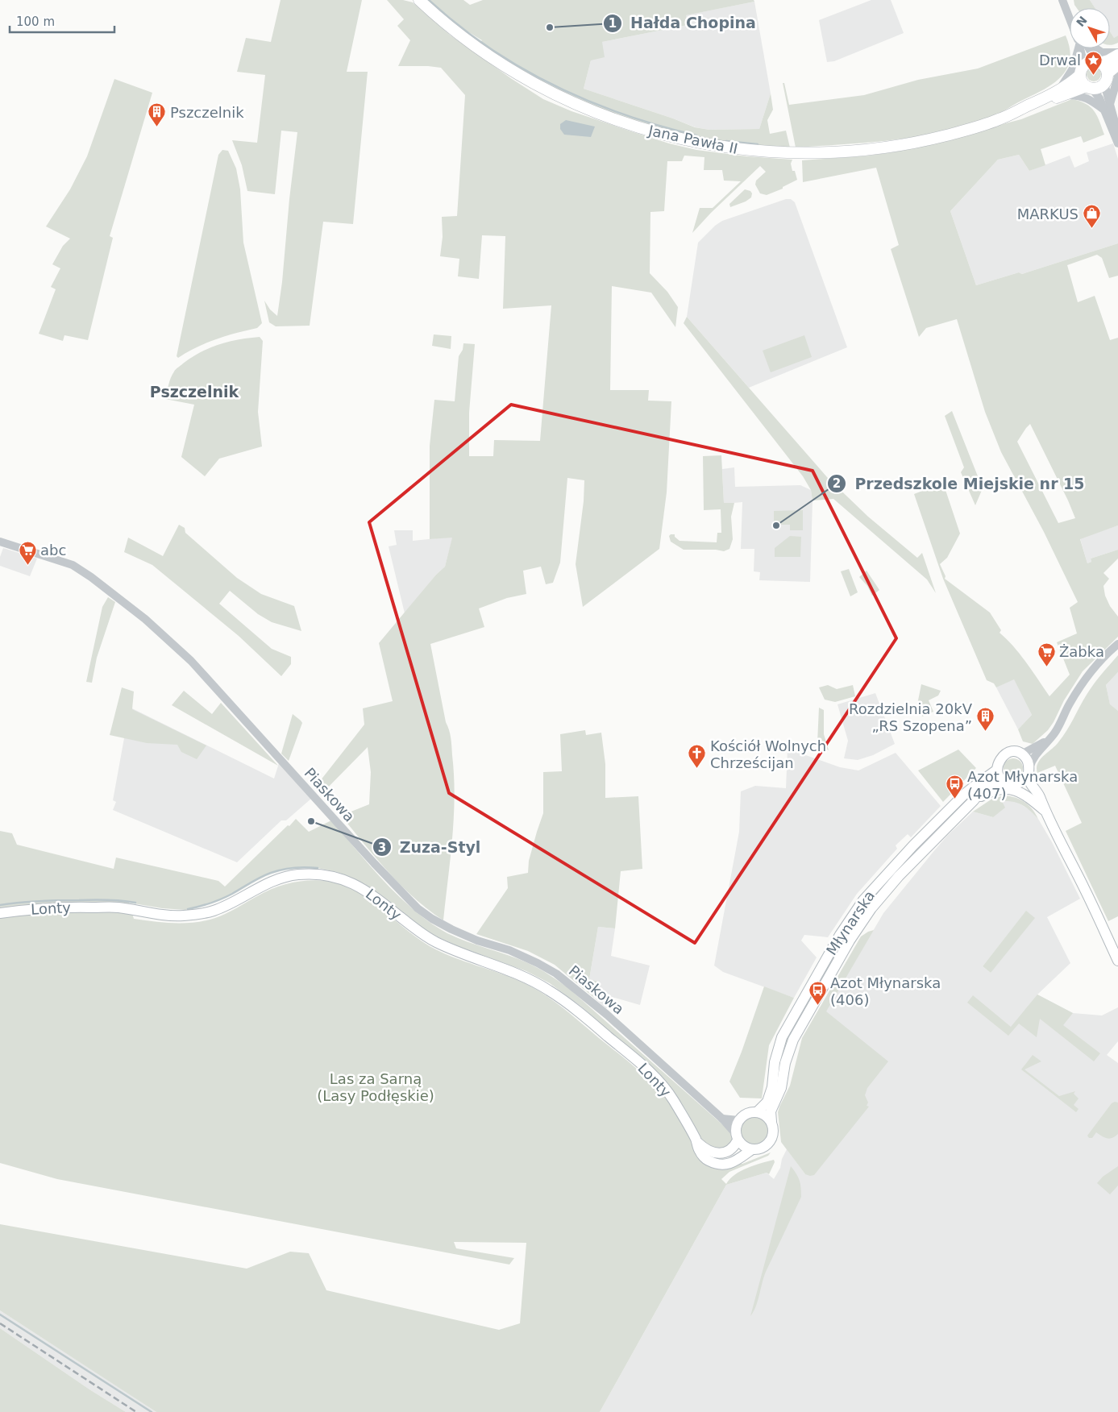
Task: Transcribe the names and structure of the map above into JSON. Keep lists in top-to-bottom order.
{
  "streets": {
    "main road": ["Jana Pawła II", "Lonty", "Młynarska"],
    "street": ["Piaskowa"]
  },
  "crossings": [
    ["Piaskowa", "Lonty"],
    ["Piaskowa", "Młynarska"],
    ["Lonty", "Młynarska"]
  ],
  "districts": ["Pszczelnik"],
  "parks": ["Las za Sarną (Lasy Podłęskie)"],
  "places": {
    "other": ["Hałda Chopina", "Przedszkole Miejskie nr 15", "Zuza-Styl"],
    "place": ["Drwal"],
    "building": ["Pszczelnik", "Rozdzielnia 20kV „RS Szopena”"],
    "shop": ["MARKUS"],
    "supermarket": ["abc", "Żabka"],
    "church": ["Kościół Wolnych Chrześcijan"],
    "bus stop": ["Azot Młynarska (407)", "Azot Młynarska (406)"]
  },
  "scale_bar": "100 m",
  "north": "top left"
}
